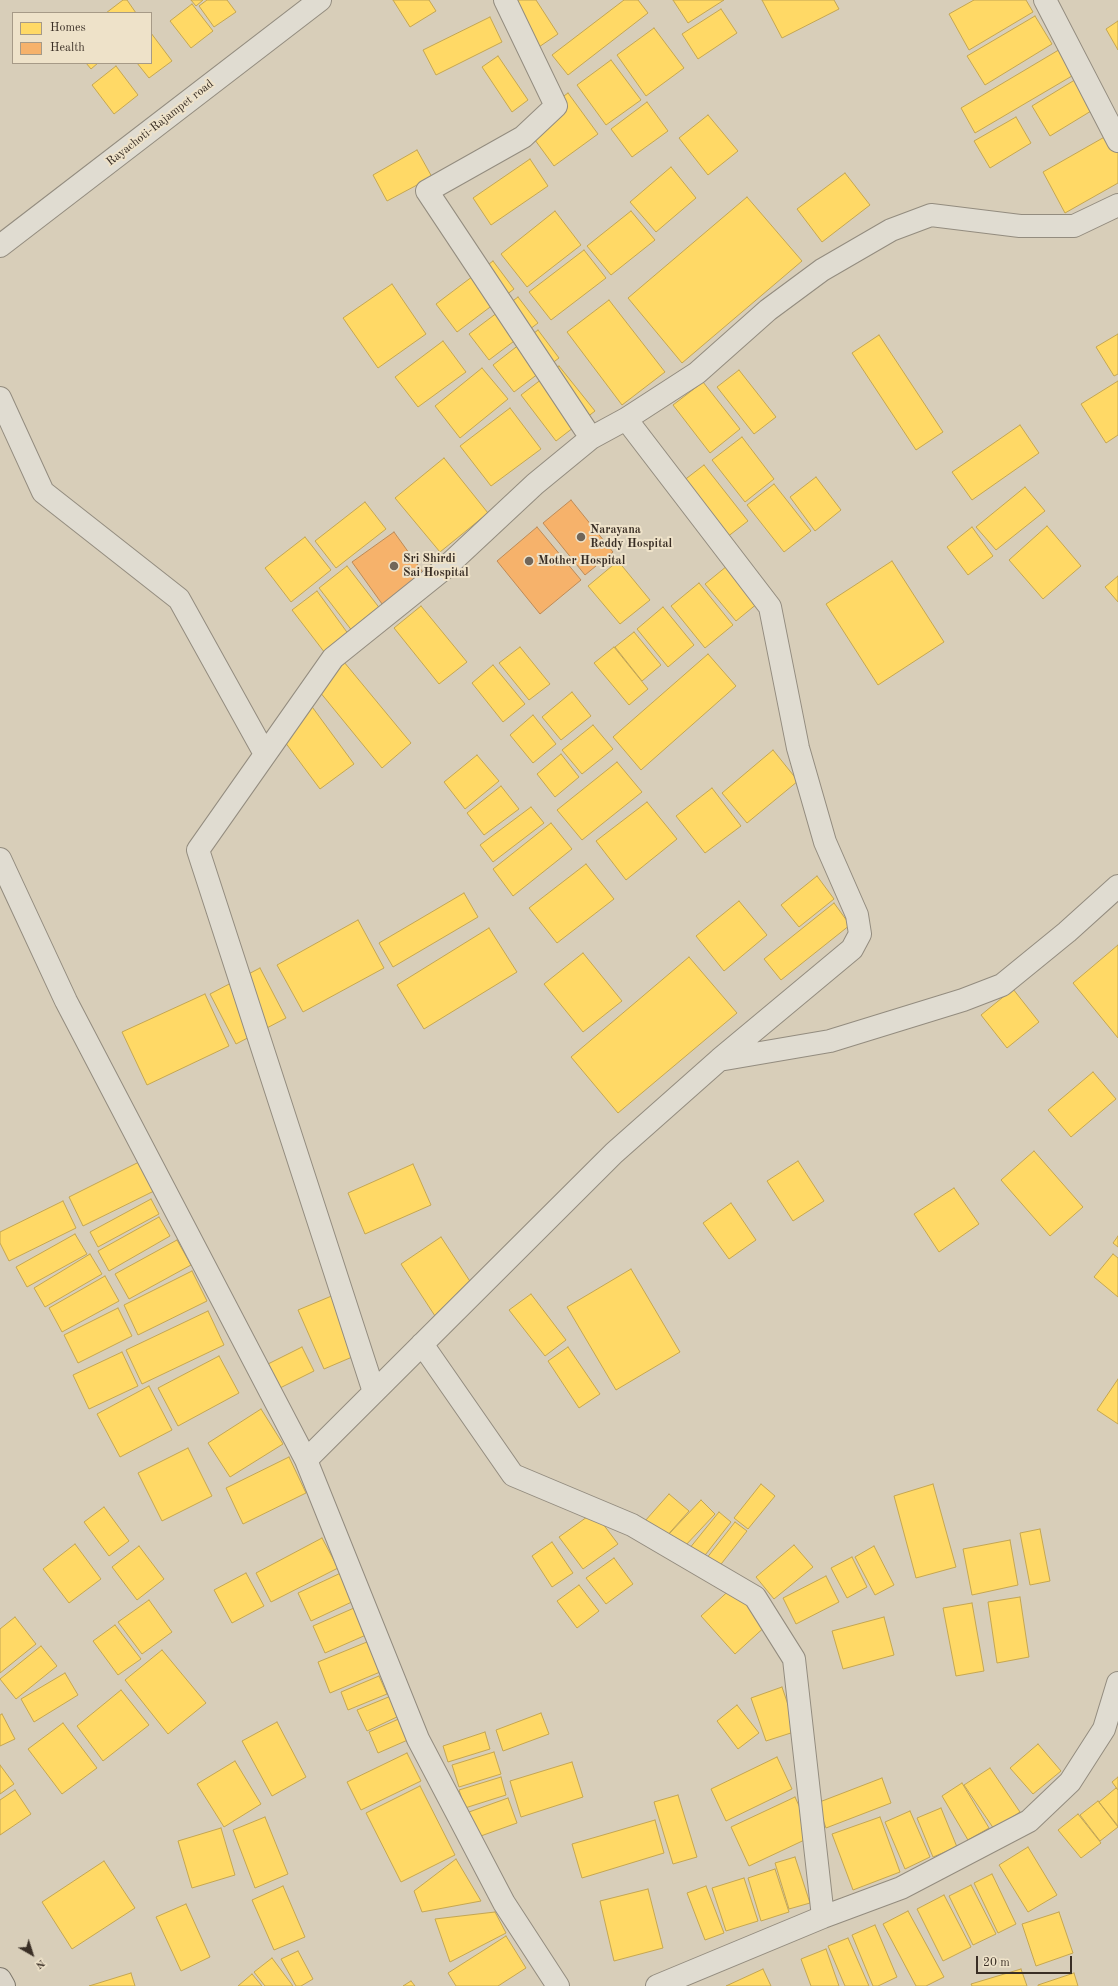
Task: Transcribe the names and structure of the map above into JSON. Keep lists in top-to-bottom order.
{
  "streets": {
    "street": ["Rayachoti-Rajampet road"]
  },
  "places": ["Narayana Reddy Hospital", "Mother Hospital", "Sri Shirdi Sai Hospital"],
  "legend": ["Homes", "Health"],
  "scale_bar": "20 m",
  "north": "bottom right"
}
